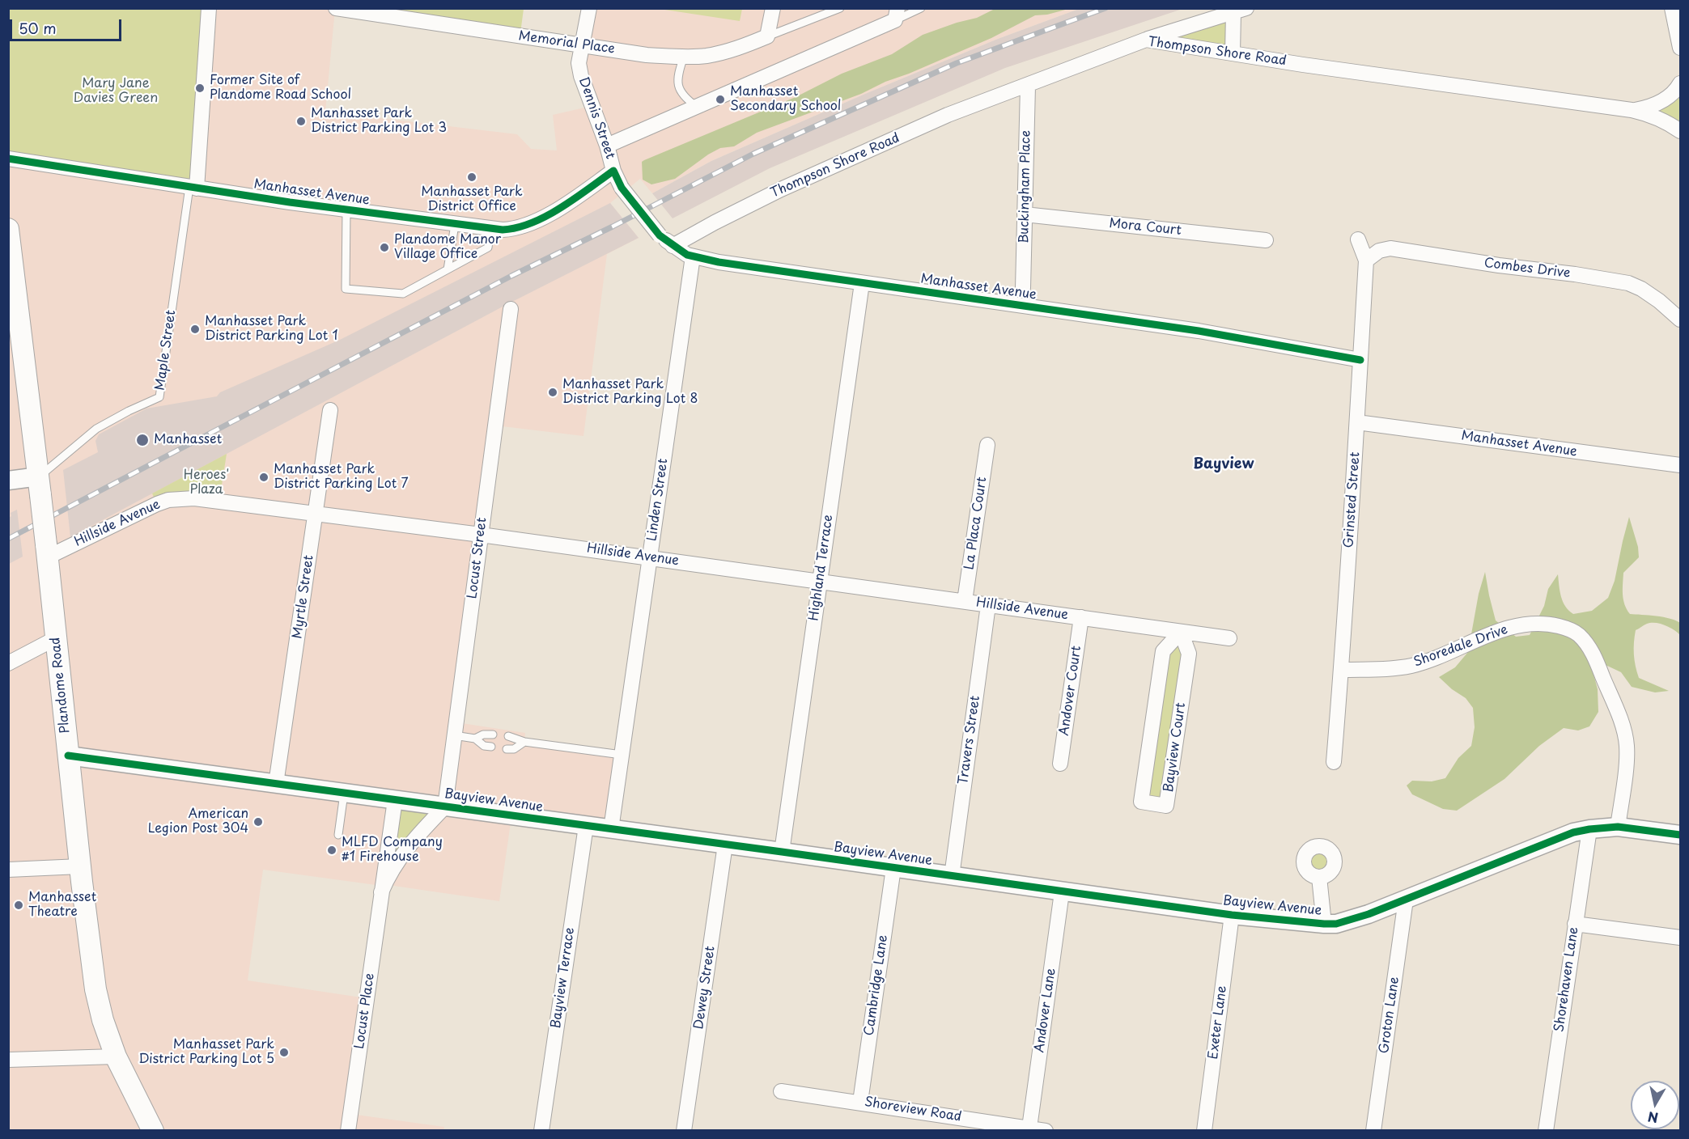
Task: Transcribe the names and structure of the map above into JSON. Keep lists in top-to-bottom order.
{
  "streets": {
    "main road": ["Plandome Road"],
    "street": [
      "Memorial Place",
      "Thompson Shore Road",
      "Dennis Street",
      "Buckingham Place",
      "Manhasset Avenue",
      "Mora Court",
      "Combes Drive",
      "Linden Street",
      "Grinsted Street",
      "Hillside Avenue",
      "La Placa Court",
      "Locust Street",
      "Highland Terrace",
      "Myrtle Street",
      "Shoredale Drive",
      "Andover Court",
      "Travers Street",
      "Bayview Court",
      "Bayview Avenue",
      "Bayview Terrace",
      "Shorehaven Lane",
      "Cambridge Lane",
      "Dewey Street",
      "Andover Lane",
      "Locust Place",
      "Groton Lane",
      "Exeter Lane",
      "Shoreview Road"
    ],
    "lane": ["Maple Street"]
  },
  "crossings": [
    ["Memorial Place", "Dennis Street"],
    ["Thompson Shore Road", "Buckingham Place"],
    ["Thompson Shore Road", "Manhasset Avenue"],
    ["Dennis Street", "Manhasset Avenue"],
    ["Buckingham Place", "Mora Court"],
    ["Manhasset Avenue", "Maple Street"],
    ["Manhasset Avenue", "Linden Street"],
    ["Manhasset Avenue", "Grinsted Street"],
    ["Manhasset Avenue", "Highland Terrace"],
    ["Combes Drive", "Grinsted Street"],
    ["Maple Street", "Plandome Road"],
    ["Linden Street", "Hillside Avenue"],
    ["Linden Street", "Bayview Avenue"],
    ["Grinsted Street", "Shoredale Drive"],
    ["Hillside Avenue", "La Placa Court"],
    ["Hillside Avenue", "Locust Street"],
    ["Hillside Avenue", "Highland Terrace"],
    ["Hillside Avenue", "Myrtle Street"],
    ["Hillside Avenue", "Plandome Road"],
    ["Hillside Avenue", "Andover Court"],
    ["Hillside Avenue", "Travers Street"],
    ["Hillside Avenue", "Bayview Court"],
    ["Locust Street", "Bayview Avenue"],
    ["Locust Street", "Locust Place"],
    ["Highland Terrace", "Bayview Avenue"],
    ["Myrtle Street", "Bayview Avenue"],
    ["Shoredale Drive", "Bayview Avenue"],
    ["Plandome Road", "Bayview Avenue"],
    ["Travers Street", "Bayview Avenue"],
    ["Bayview Avenue", "Bayview Terrace"],
    ["Bayview Avenue", "Shorehaven Lane"],
    ["Bayview Avenue", "Cambridge Lane"],
    ["Bayview Avenue", "Dewey Street"],
    ["Bayview Avenue", "Andover Lane"],
    ["Bayview Avenue", "Locust Place"],
    ["Bayview Avenue", "Groton Lane"],
    ["Bayview Avenue", "Exeter Lane"],
    ["Cambridge Lane", "Shoreview Road"],
    ["Andover Lane", "Shoreview Road"]
  ],
  "districts": ["Bayview"],
  "parks": ["Mary Jane Davies Green", "Heroes' Plaza"],
  "places": [
    "Former Site of Plandome Road School",
    "Manhasset Secondary School",
    "Manhasset Park District Parking Lot 3",
    "Manhasset Park District Office",
    "Plandome Manor Village Office",
    "Manhasset Park District Parking Lot 1",
    "Manhasset Park District Parking Lot 8",
    "Manhasset",
    "Manhasset Park District Parking Lot 7",
    "American Legion Post 304",
    "MLFD Company #1 Firehouse",
    "Manhasset Theatre",
    "Manhasset Park District Parking Lot 5"
  ],
  "scale_bar": "50 m",
  "north": "bottom"
}
